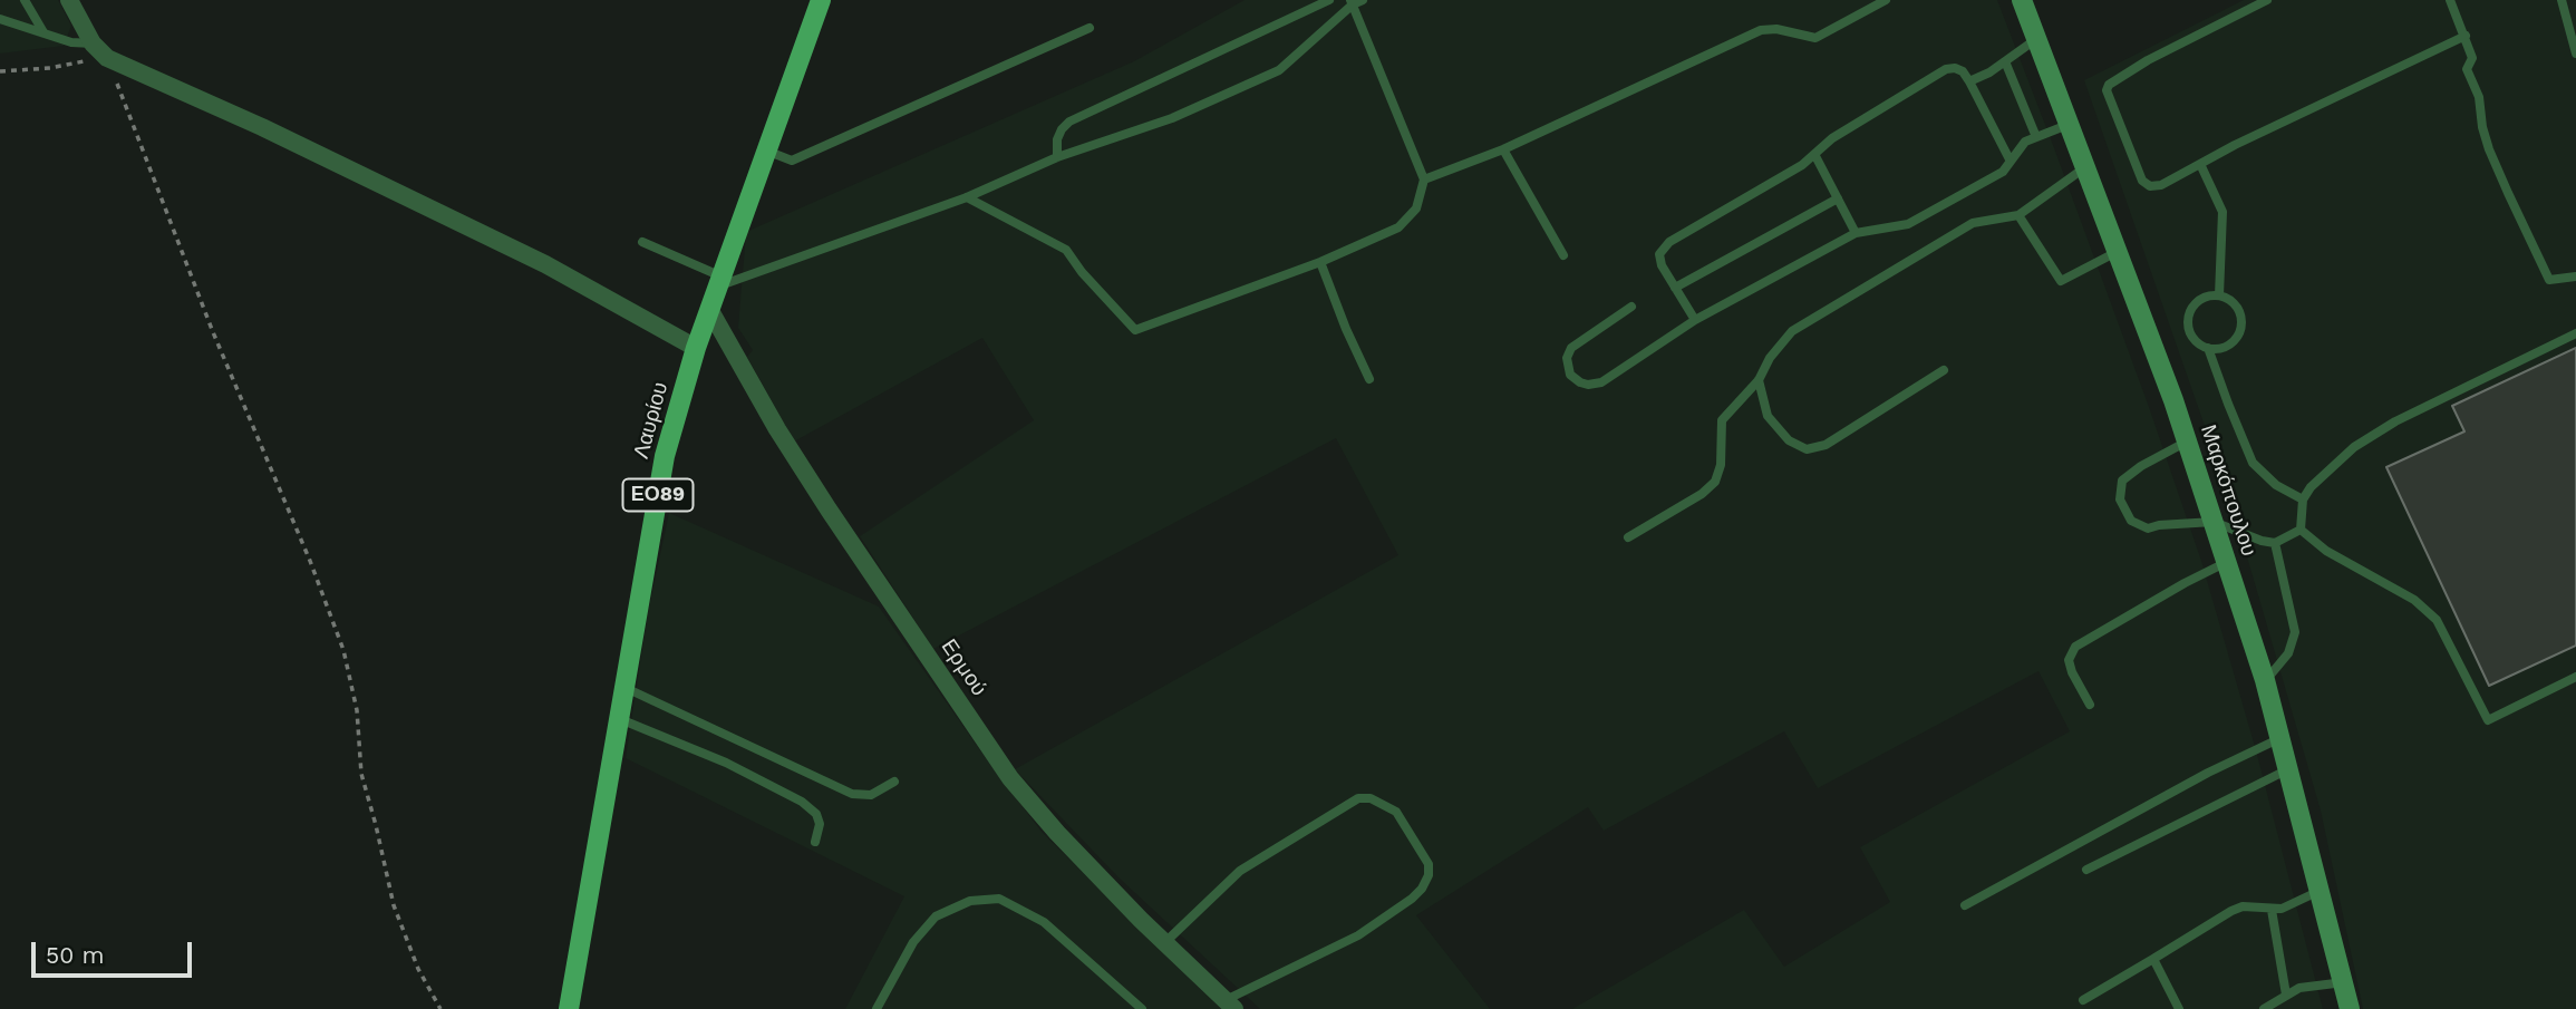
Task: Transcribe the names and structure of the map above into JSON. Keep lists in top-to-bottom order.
{
  "streets": {
    "main road": ["Λαυρίου", "Μαρκόπουλου", "ΕΟ89"],
    "street": ["Ερμού"]
  },
  "crossings": [
    ["Λαυρίου", "Ερμού"]
  ],
  "scale_bar": "50 m"
}
